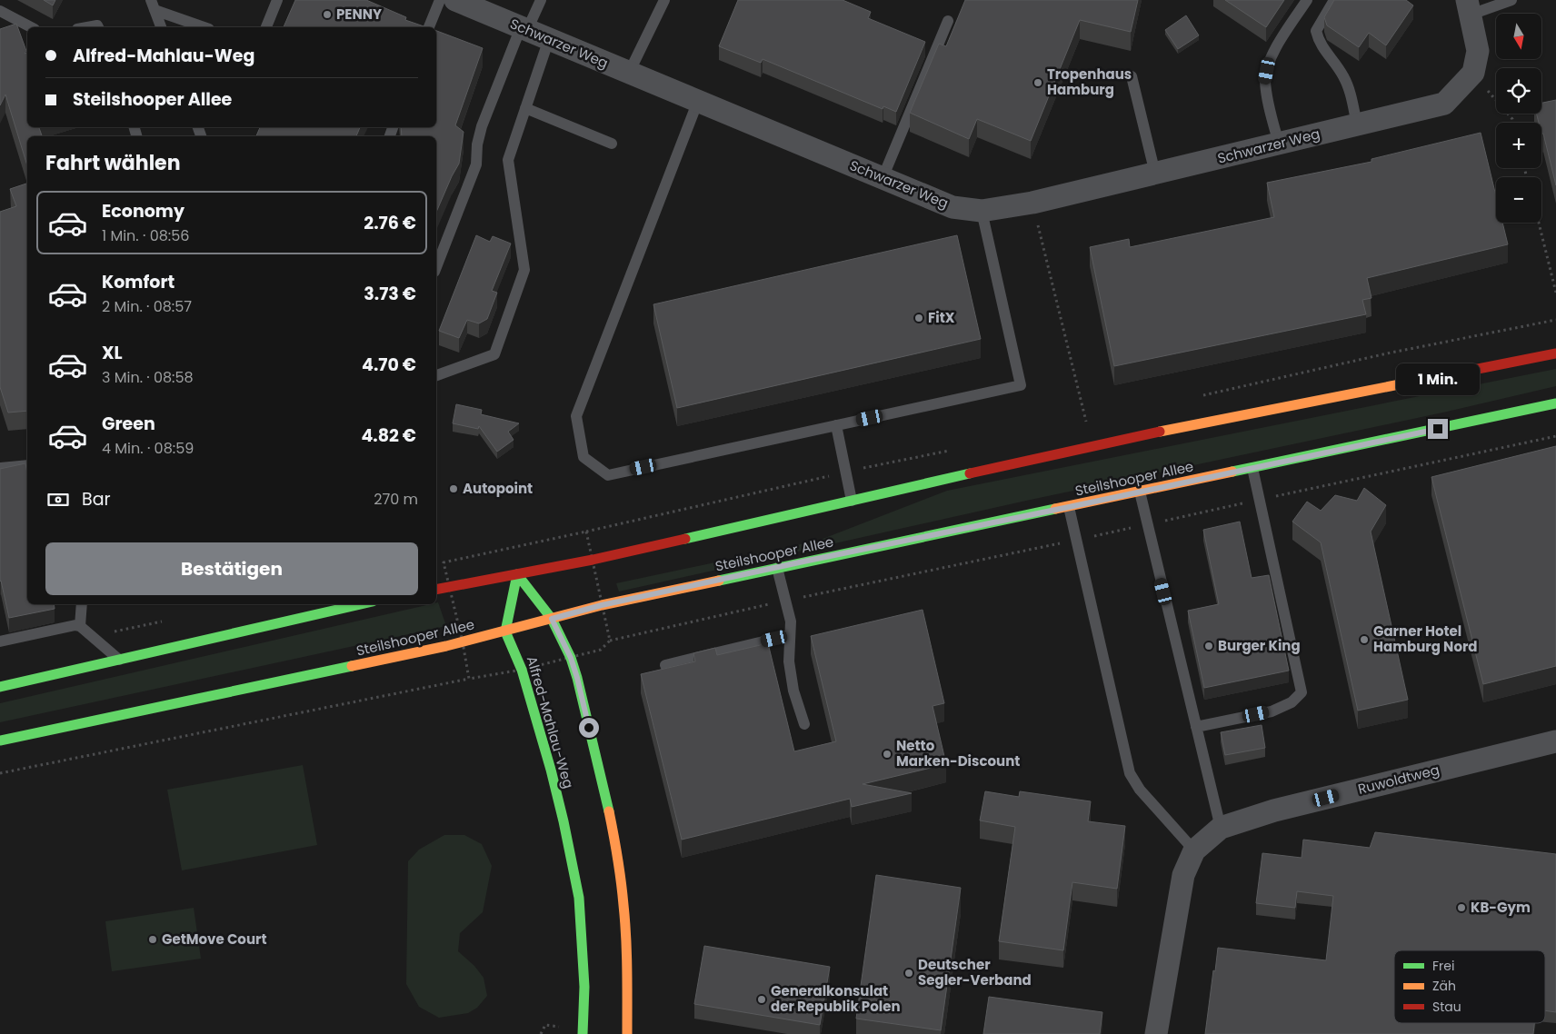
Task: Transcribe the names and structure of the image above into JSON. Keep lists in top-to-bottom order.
{
  "streets": {
    "main road": ["Steilshooper Allee", "Alfred-Mahlau-Weg"],
    "street": ["Schwarzer Weg", "Ruwoldtweg"]
  },
  "crossings": [
    ["Steilshooper Allee", "Alfred-Mahlau-Weg"]
  ],
  "places": [
    "PENNY",
    "Tropenhaus Hamburg",
    "FitX",
    "Autopoint",
    "Garner Hotel Hamburg Nord",
    "Burger King",
    "Netto Marken-Discount",
    "KB-Gym",
    "GetMove Court",
    "Deutscher Segler-Verband",
    "Generalkonsulat der Republik Polen"
  ],
  "legend": ["Frei", "Zäh", "Stau"],
  "north": "bottom",
  "page": {
    "map_buttons": ["+", "−"],
    "banner": ["Alfred-Mahlau-Weg", "Steilshooper Allee"],
    "heading": "Fahrt wählen",
    "list": [
      {
        "name": "Economy",
        "note": "1 Min. · 08:56",
        "value": "2.76 €"
      },
      {
        "name": "Komfort",
        "note": "2 Min. · 08:57",
        "value": "3.73 €"
      },
      {
        "name": "XL",
        "note": "3 Min. · 08:58",
        "value": "4.70 €"
      },
      {
        "name": "Green",
        "note": "4 Min. · 08:59",
        "value": "4.82 €"
      }
    ],
    "bubble": "1 Min.",
    "pay": ["Bar", "270 m"],
    "buttons": "Bestätigen"
  }
}
